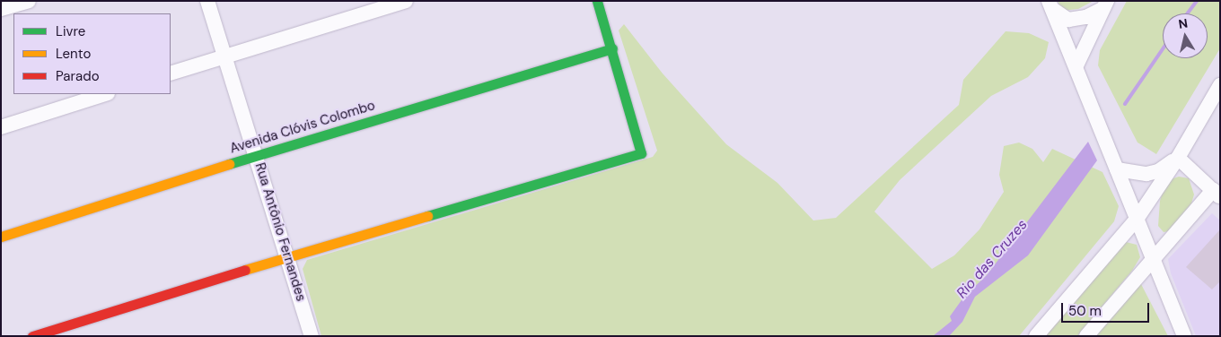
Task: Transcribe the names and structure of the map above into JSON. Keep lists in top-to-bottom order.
{
  "streets": {
    "street": ["Avenida Clóvis Colombo", "Rua Antônio Fernandes"]
  },
  "crossings": [
    ["Avenida Clóvis Colombo", "Rua Antônio Fernandes"]
  ],
  "water": ["Rio das Cruzes"],
  "legend": ["Livre", "Lento", "Parado"],
  "scale_bar": "50 m",
  "north": "top"
}
